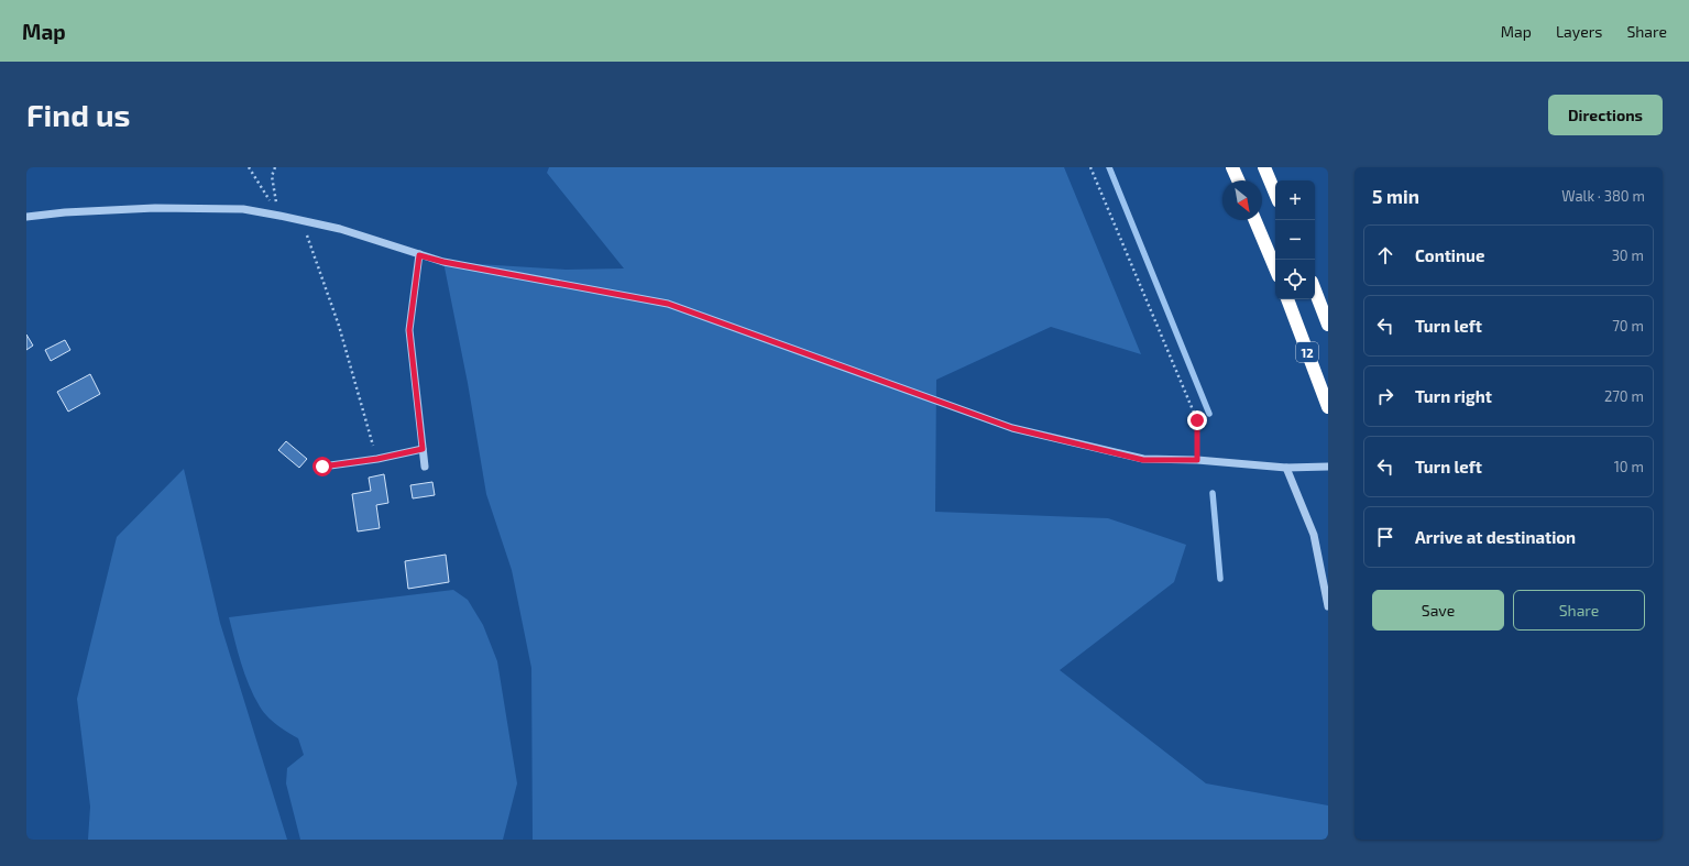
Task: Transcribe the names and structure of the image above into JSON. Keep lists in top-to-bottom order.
{
  "streets": {
    "highway": ["12"]
  },
  "north": "bottom right",
  "page": {
    "header": "Map",
    "nav": ["Map", "Layers", "Share"],
    "buttons": [
      "Directions",
      ["Save", "Share"]
    ],
    "title": "Find us",
    "heading": ["5 min", "Walk · 380 m"],
    "map_buttons": ["+", "−"],
    "list": [
      ["Continue", "30 m"],
      ["Turn left", "70 m"],
      ["Turn right", "270 m"],
      ["Turn left", "10 m"],
      "Arrive at destination"
    ]
  }
}
